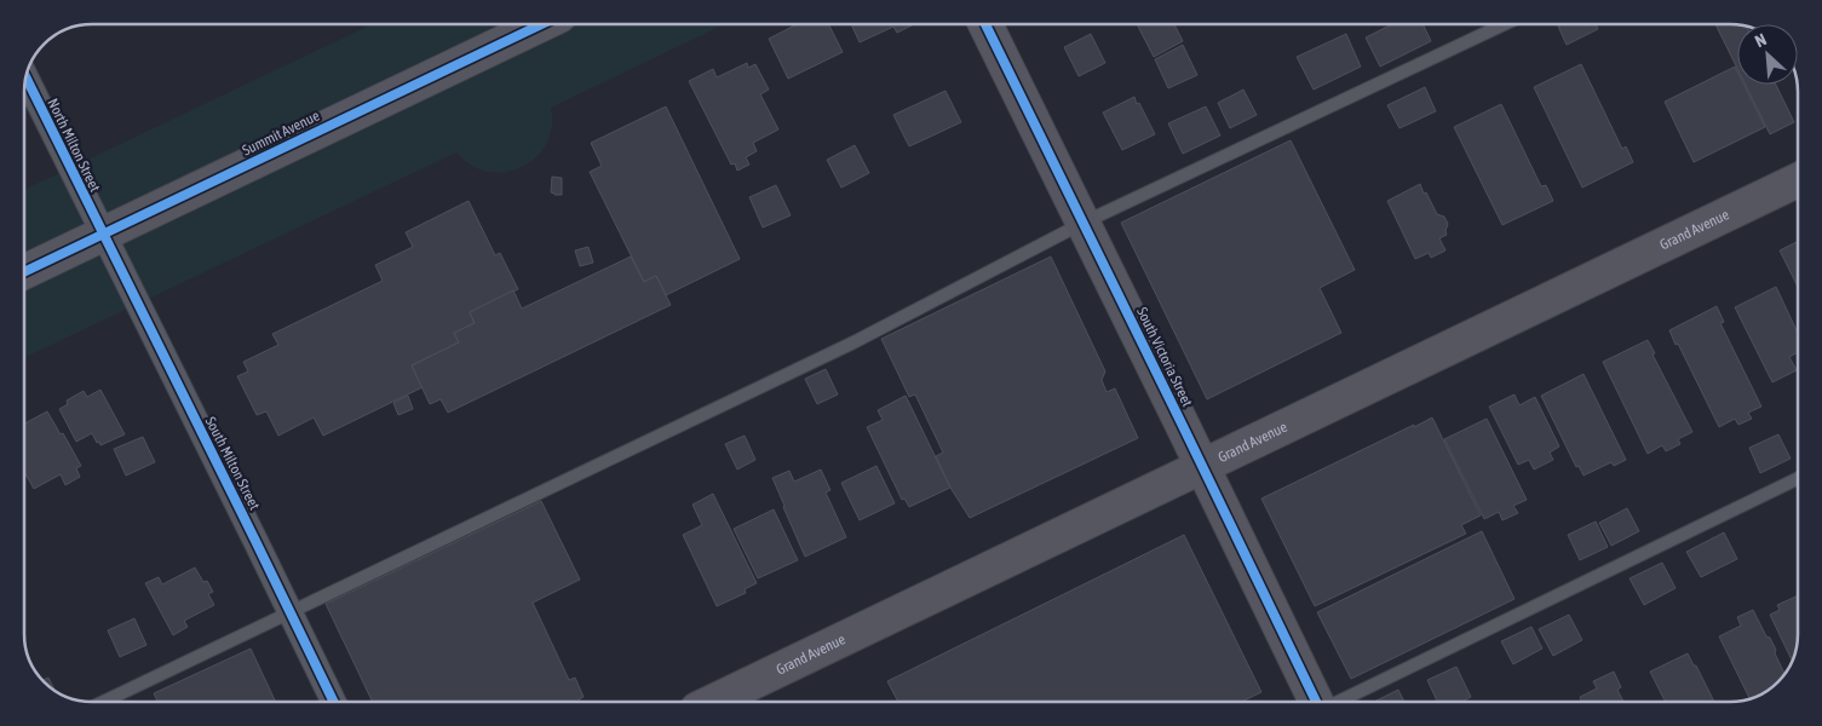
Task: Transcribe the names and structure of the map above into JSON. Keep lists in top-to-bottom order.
{
  "streets": {
    "street": [
      "Summit Avenue",
      "North Milton Street",
      "Grand Avenue",
      "South Victoria Street",
      "South Milton Street"
    ]
  },
  "crossings": [
    ["Summit Avenue", "North Milton Street"],
    ["Summit Avenue", "South Milton Street"],
    ["North Milton Street", "South Milton Street"],
    ["Grand Avenue", "South Victoria Street"]
  ],
  "north": "top left"
}
